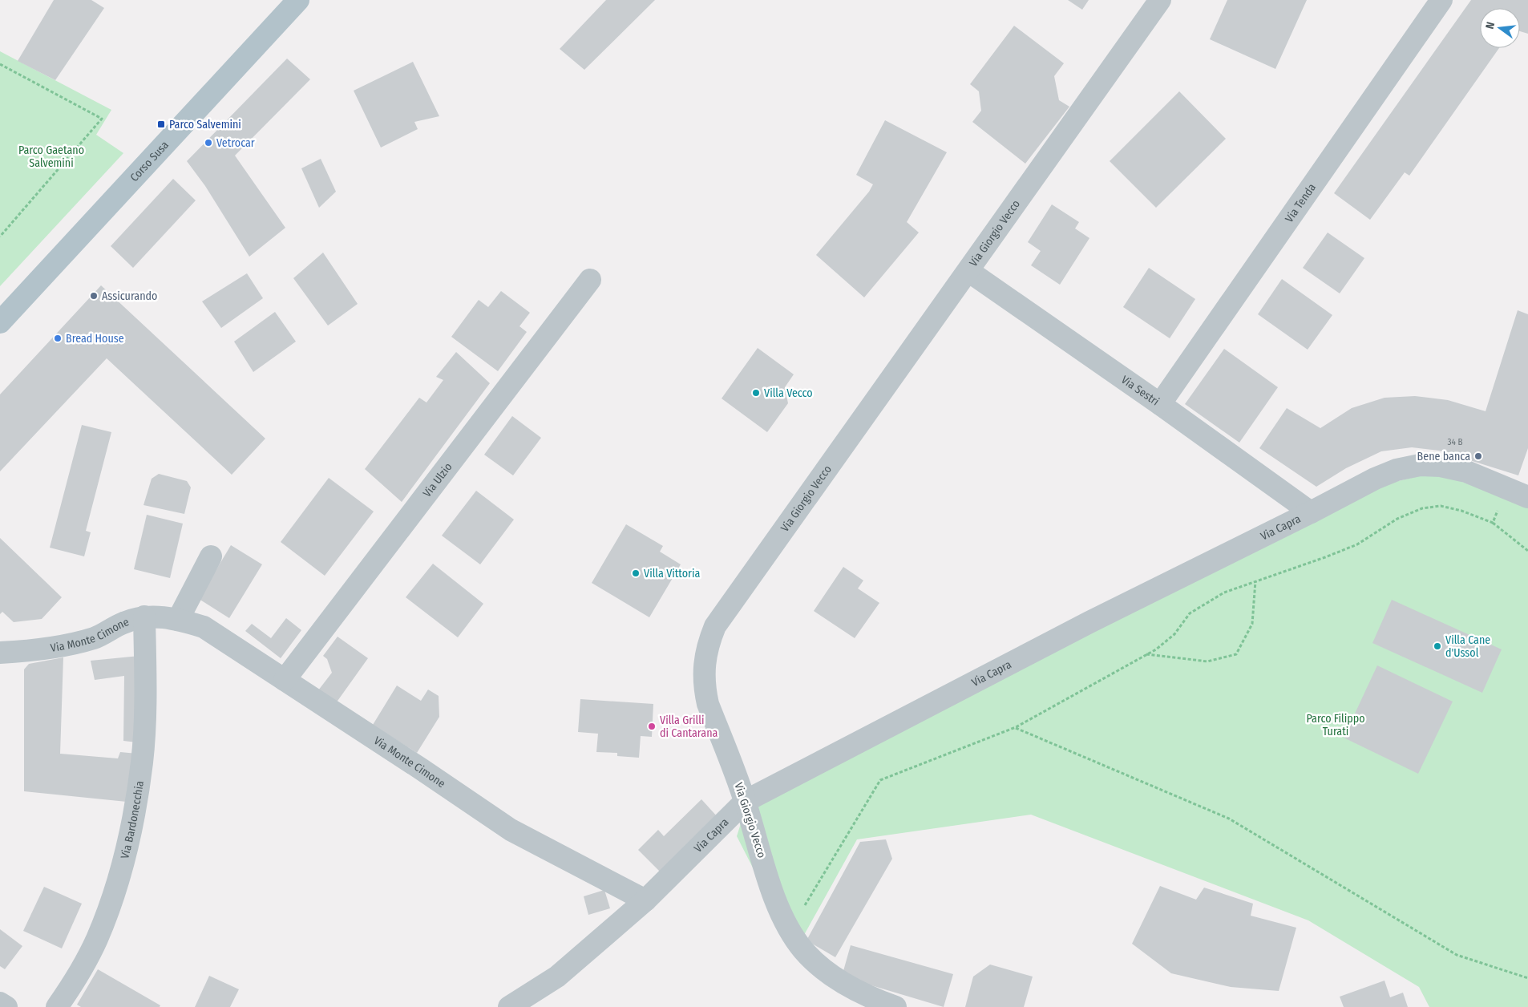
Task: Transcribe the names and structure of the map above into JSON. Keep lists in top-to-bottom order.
{
  "streets": {
    "main road": ["Corso Susa"],
    "street": [
      "Via Tenda",
      "Via Giorgio Vecco",
      "Via Sestri",
      "Via Ulzio",
      "Via Capra",
      "Via Monte Cimone",
      "Via Bardonecchia"
    ]
  },
  "crossings": [
    ["Via Tenda", "Via Sestri"],
    ["Via Giorgio Vecco", "Via Sestri"],
    ["Via Giorgio Vecco", "Via Capra"],
    ["Via Sestri", "Via Capra"],
    ["Via Ulzio", "Via Monte Cimone"],
    ["Via Capra", "Via Monte Cimone"],
    ["Via Monte Cimone", "Via Bardonecchia"]
  ],
  "parks": ["Parco Gaetano Salvemini", "Parco Filippo Turati"],
  "places": {
    "transit": ["Parco Salvemini"],
    "other": [
      "Vetrocar",
      "Assicurando",
      "Bread House",
      "Villa Vecco",
      "Bene banca",
      "Villa Vittoria",
      "Villa Cane d'Ussol",
      "Villa Grilli di Cantarana"
    ]
  },
  "house_numbers": ["34 B"],
  "north": "left"
}
